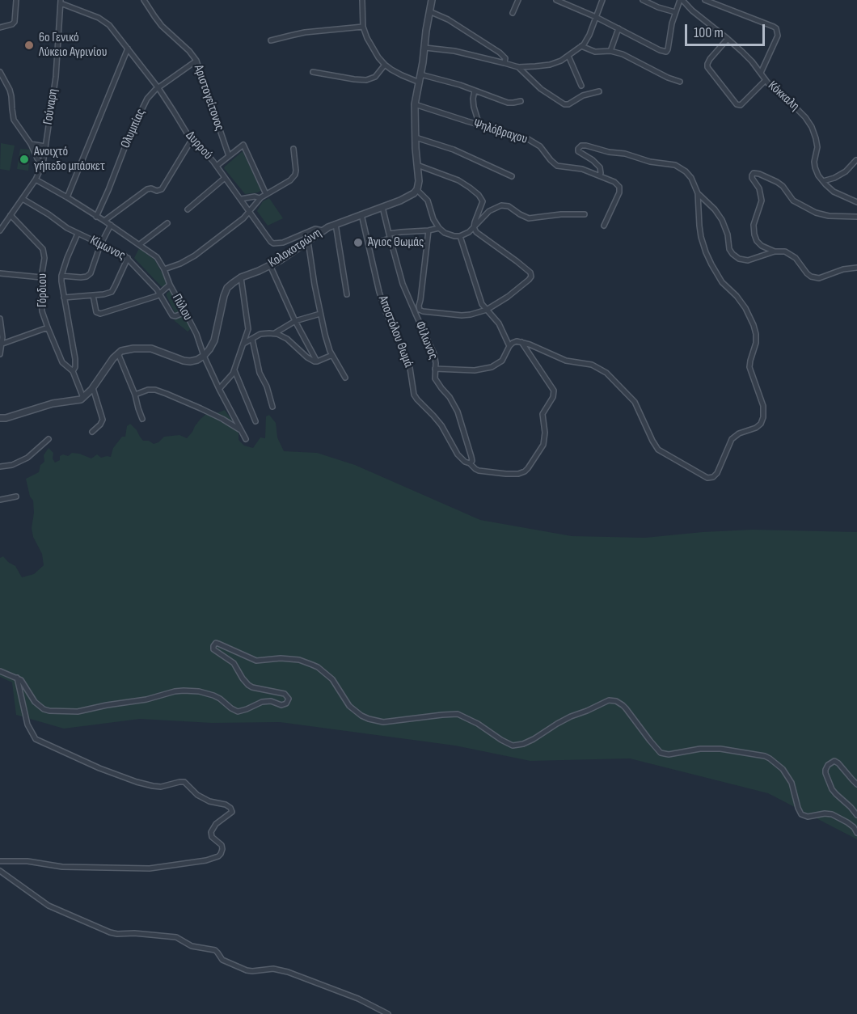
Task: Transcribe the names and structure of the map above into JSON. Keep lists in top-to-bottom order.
{
  "streets": {
    "street": [
      "Κόκκαλη",
      "Αριστογείτονος",
      "Γούναρη",
      "Ολυμπίας",
      "Ψηλόβραχου",
      "Δυρρού",
      "Κίμωνος",
      "Κολοκοτρώνη",
      "Γόρδιου",
      "Πύλου",
      "Αποστόλου Θωμά",
      "Φίλωνος"
    ]
  },
  "crossings": [
    ["Αριστογείτονος", "Ολυμπίας"],
    ["Γούναρη", "Δυρρού"],
    ["Γούναρη", "Κίμωνος"],
    ["Γούναρη", "Γόρδιου"],
    ["Γούναρη", "Πύλου"],
    ["Ολυμπίας", "Δυρρού"],
    ["Ολυμπίας", "Πύλου"],
    ["Δυρρού", "Κολοκοτρώνη"],
    ["Κίμωνος", "Γόρδιου"],
    ["Κίμωνος", "Πύλου"],
    ["Κολοκοτρώνη", "Πύλου"],
    ["Κολοκοτρώνη", "Αποστόλου Θωμά"],
    ["Κολοκοτρώνη", "Φίλωνος"],
    ["Αποστόλου Θωμά", "Φίλωνος"]
  ],
  "places": ["6ο Γενικό Λύκειο Αγρινίου", "Ανοιχτό γήπεδο μπάσκετ", "Άγιος Θωμάς"],
  "scale_bar": "100 m"
}
